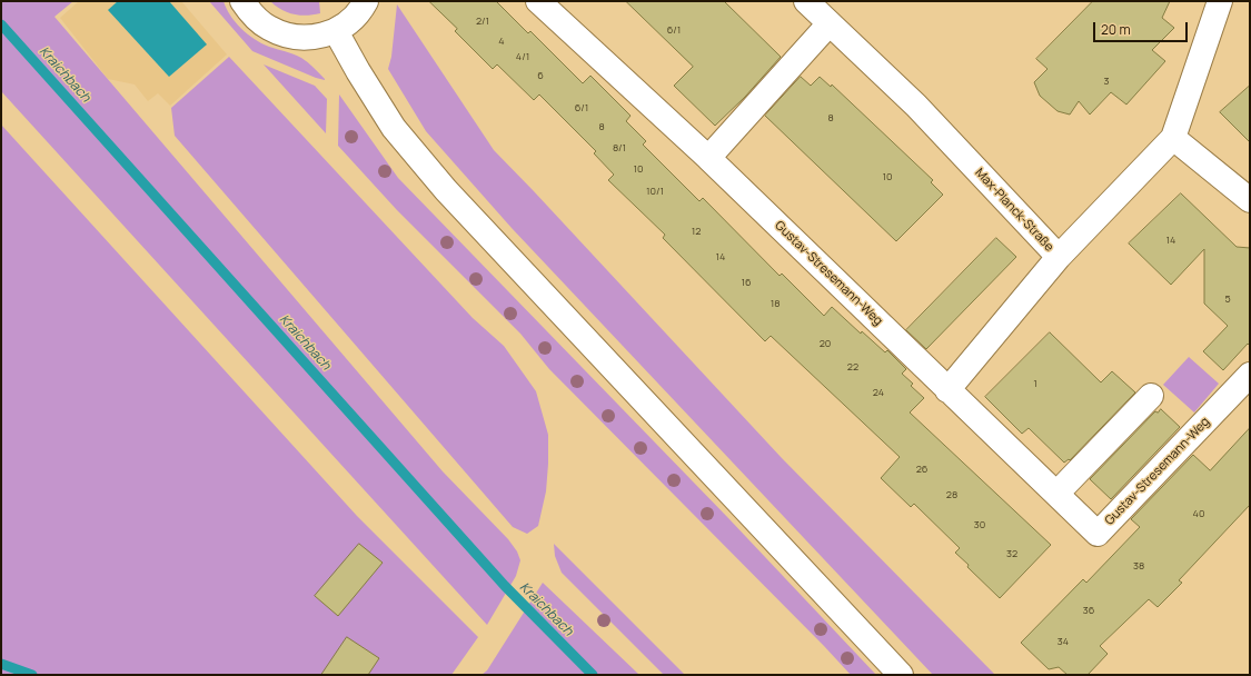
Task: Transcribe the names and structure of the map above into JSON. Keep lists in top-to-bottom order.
{
  "streets": {
    "street": ["Max-Planck-Straße", "Gustav-Stresemann-Weg"]
  },
  "water": ["Kraichbach"],
  "house_numbers": [
    "2/1",
    "6/1",
    "4",
    "4/1",
    "6",
    "3",
    "6/1",
    "8",
    "8",
    "8/1",
    "10",
    "10",
    "10/1",
    "12",
    "14",
    "14",
    "16",
    "5",
    "18",
    "20",
    "22",
    "1",
    "24",
    "26",
    "28",
    "40",
    "30",
    "32",
    "38",
    "36",
    "34"
  ],
  "scale_bar": "20 m"
}
